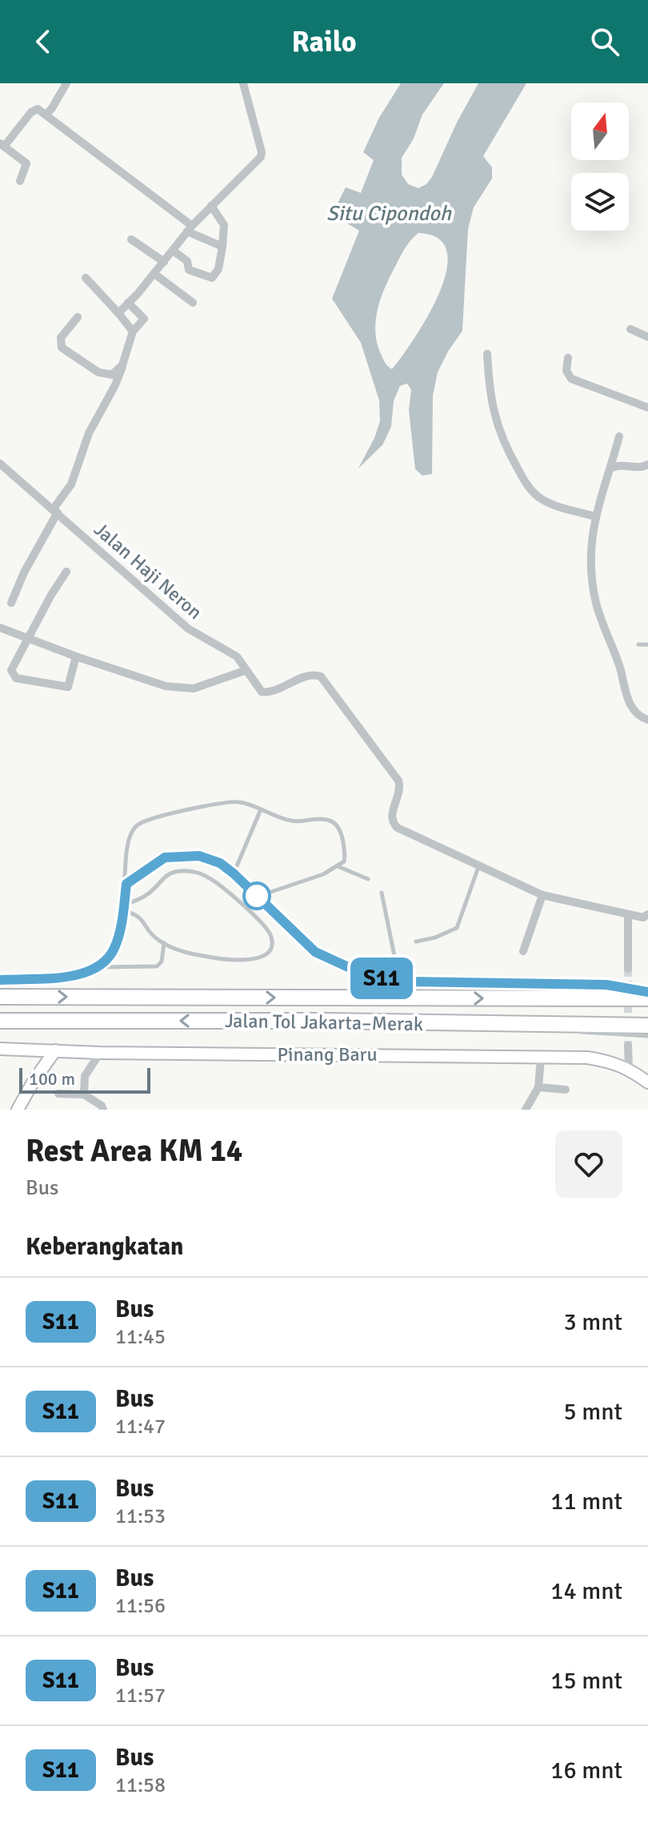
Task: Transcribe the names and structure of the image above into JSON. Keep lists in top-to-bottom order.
{
  "streets": {
    "highway": ["Jalan Tol Jakarta–Merak"],
    "main road": ["Pinang Baru"],
    "street": ["Jalan Haji Neron"]
  },
  "water": ["Situ Cipondoh"],
  "lines": ["bus line S11"],
  "scale_bar": "100 m",
  "north": "top",
  "page": {
    "header": "Railo",
    "on_map": "S11",
    "scale": "100 m",
    "heading": [
      ["Rest Area KM 14", "Bus"],
      "Keberangkatan"
    ],
    "list": [
      {
        "mark": "S11",
        "name": "Bus",
        "note": "11:45",
        "value": "3 mnt"
      },
      {
        "mark": "S11",
        "name": "Bus",
        "note": "11:47",
        "value": "5 mnt"
      },
      {
        "mark": "S11",
        "name": "Bus",
        "note": "11:53",
        "value": "11 mnt"
      },
      {
        "mark": "S11",
        "name": "Bus",
        "note": "11:56",
        "value": "14 mnt"
      },
      {
        "mark": "S11",
        "name": "Bus",
        "note": "11:57",
        "value": "15 mnt"
      },
      {
        "mark": "S11",
        "name": "Bus",
        "note": "11:58",
        "value": "16 mnt"
      }
    ]
  }
}
